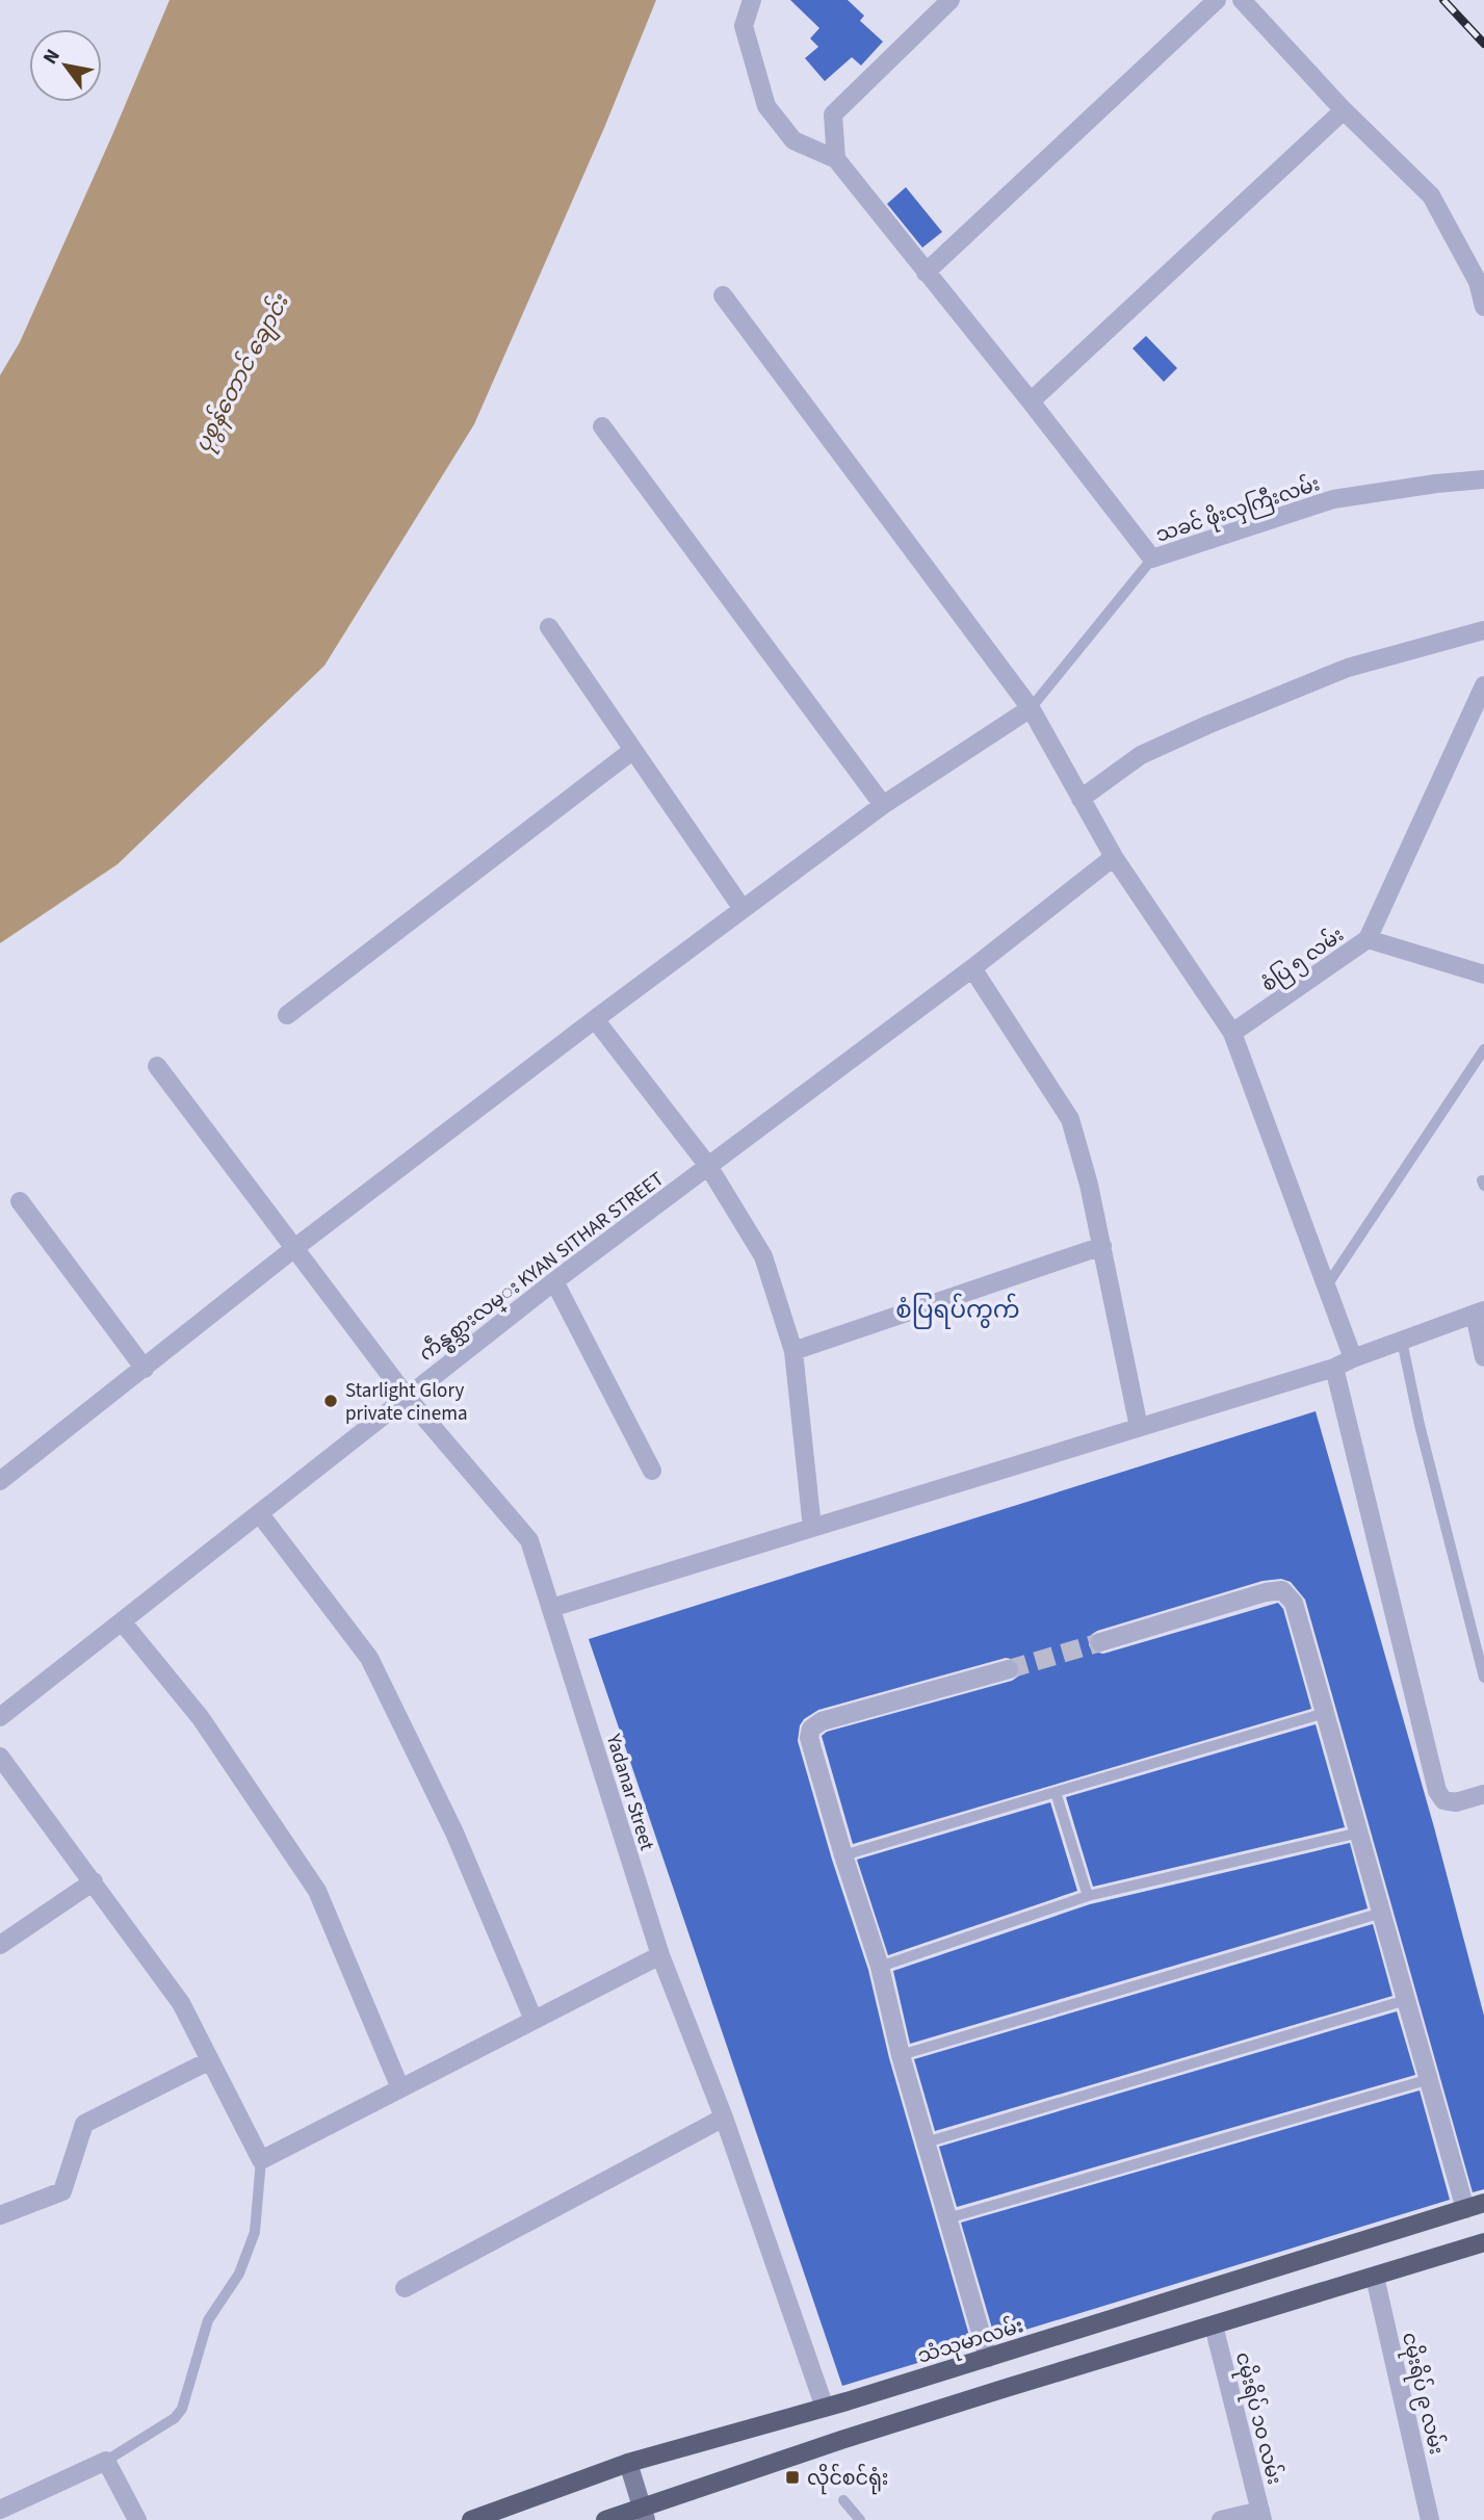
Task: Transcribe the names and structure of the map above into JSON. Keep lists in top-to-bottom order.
{
  "streets": {
    "main road": ["သံသုမာလမ်း"],
    "street": [
      "သခင် ဖိုးလှကြီးလမ်း",
      "စံပြ ၅ လမ်း",
      "ကဵန္စစ္သားလမ္း KYAN SITHAR STREET",
      "Yadanar Street",
      "ငမိုးရိပ် ၉ လမ်း",
      "ငမိုးရိပ် ၁၀ လမ်း"
    ]
  },
  "crossings": [
    ["ကဵန္စစ္သားလမ္း KYAN SITHAR STREET", "Yadanar Street"],
    ["Yadanar Street", "သံသုမာလမ်း"]
  ],
  "districts": ["စံပြရပ်ကွက်"],
  "water": ["ပုစွန်တောင် ချောင်း"],
  "places": {
    "other": ["Starlight Glory private cinema"],
    "transit": ["လိုင်စင်ရုံး"]
  },
  "north": "top left"
}
